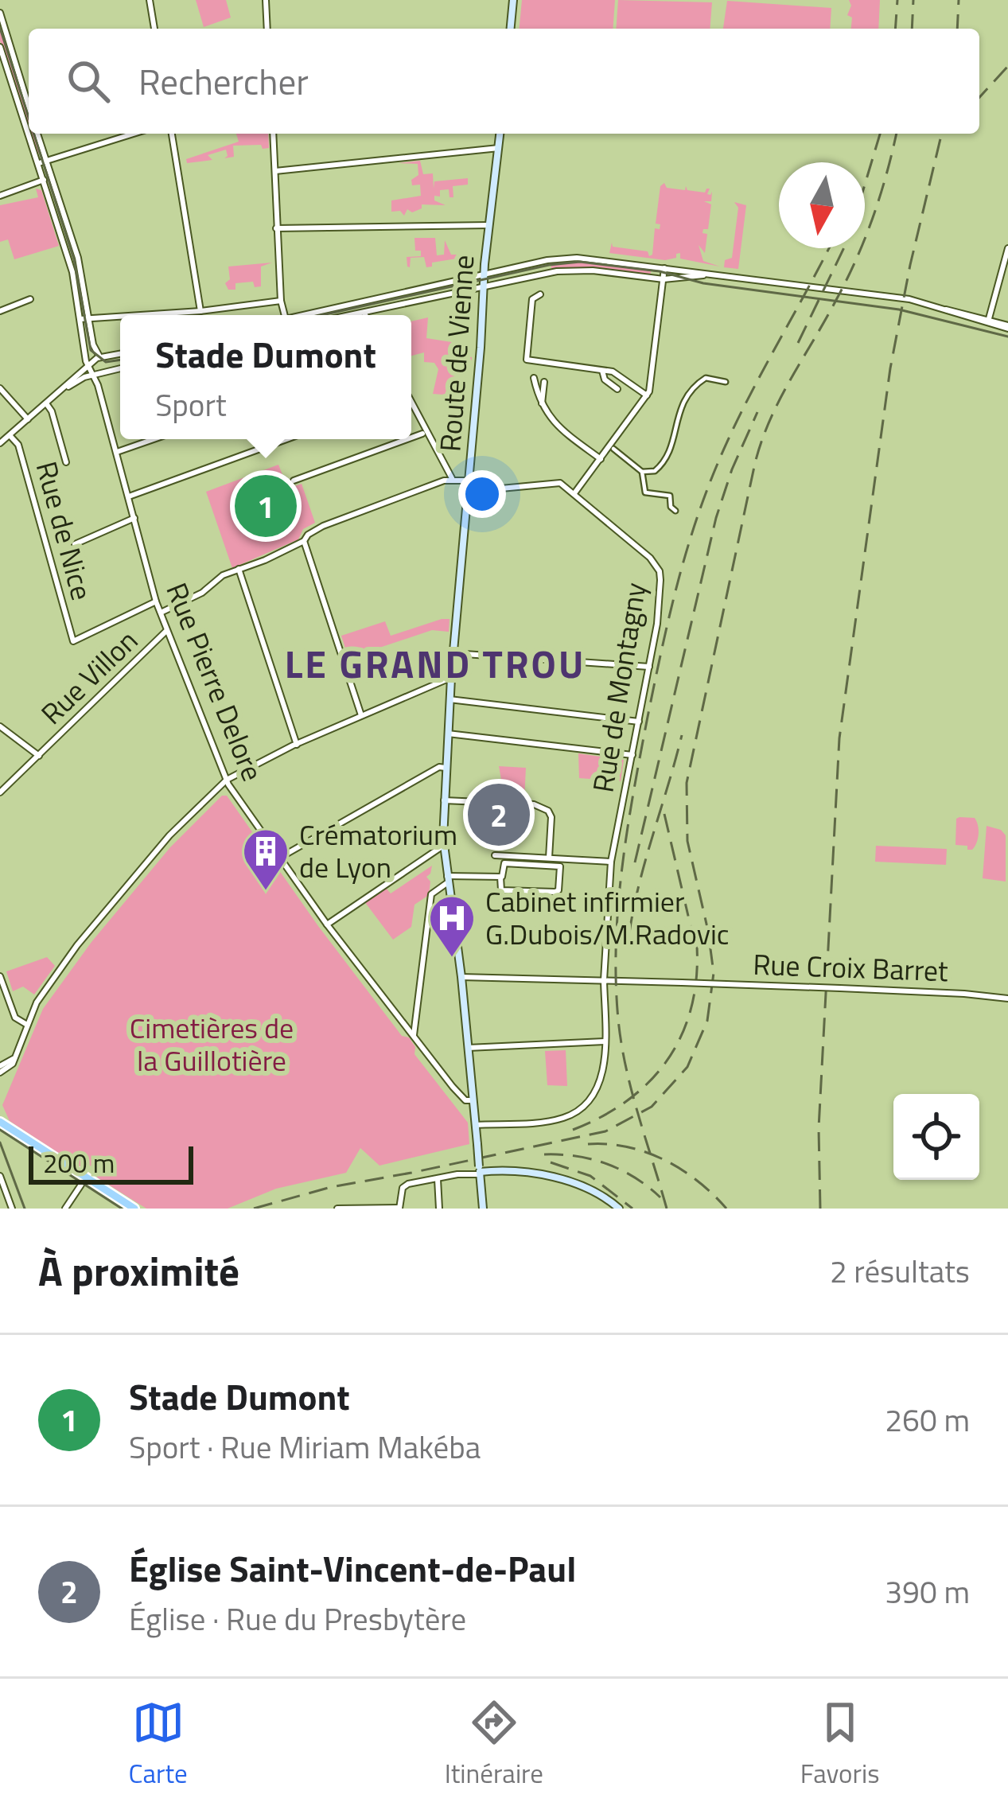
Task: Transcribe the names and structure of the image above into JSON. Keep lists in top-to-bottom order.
{
  "streets": {
    "main road": ["Route de Vienne"],
    "street": [
      "Rue de Nice",
      "Rue Villon",
      "Rue Pierre Delore",
      "Rue de Montagny",
      "Rue Croix Barret"
    ]
  },
  "crossings": [
    ["Route de Vienne", "Rue Pierre Delore"],
    ["Route de Vienne", "Rue de Montagny"],
    ["Route de Vienne", "Rue Croix Barret"],
    ["Rue de Nice", "Rue Pierre Delore"],
    ["Rue Villon", "Rue Pierre Delore"],
    ["Rue de Montagny", "Rue Croix Barret"]
  ],
  "districts": ["LE GRAND TROU"],
  "parks": ["Cimetières de la Guillotière"],
  "places": {
    "building": ["Crématorium de Lyon"],
    "hospital": ["Cabinet infirmier G.Dubois/M.Radovic"]
  },
  "scale_bar": "200 m",
  "north": "bottom",
  "page": {
    "search": "Rechercher",
    "popup": ["Stade Dumont", "Sport"],
    "pins": ["1", "2"],
    "scale": "200 m",
    "heading": ["À proximité", "2 résultats"],
    "list": [
      {
        "mark": "1",
        "name": "Stade Dumont",
        "note": "Sport · Rue Miriam Makéba",
        "value": "260 m"
      },
      {
        "mark": "2",
        "name": "Église Saint-Vincent-de-Paul",
        "note": "Église · Rue du Presbytère",
        "value": "390 m"
      }
    ],
    "nav": ["Carte", "Itinéraire", "Favoris"]
  }
}
